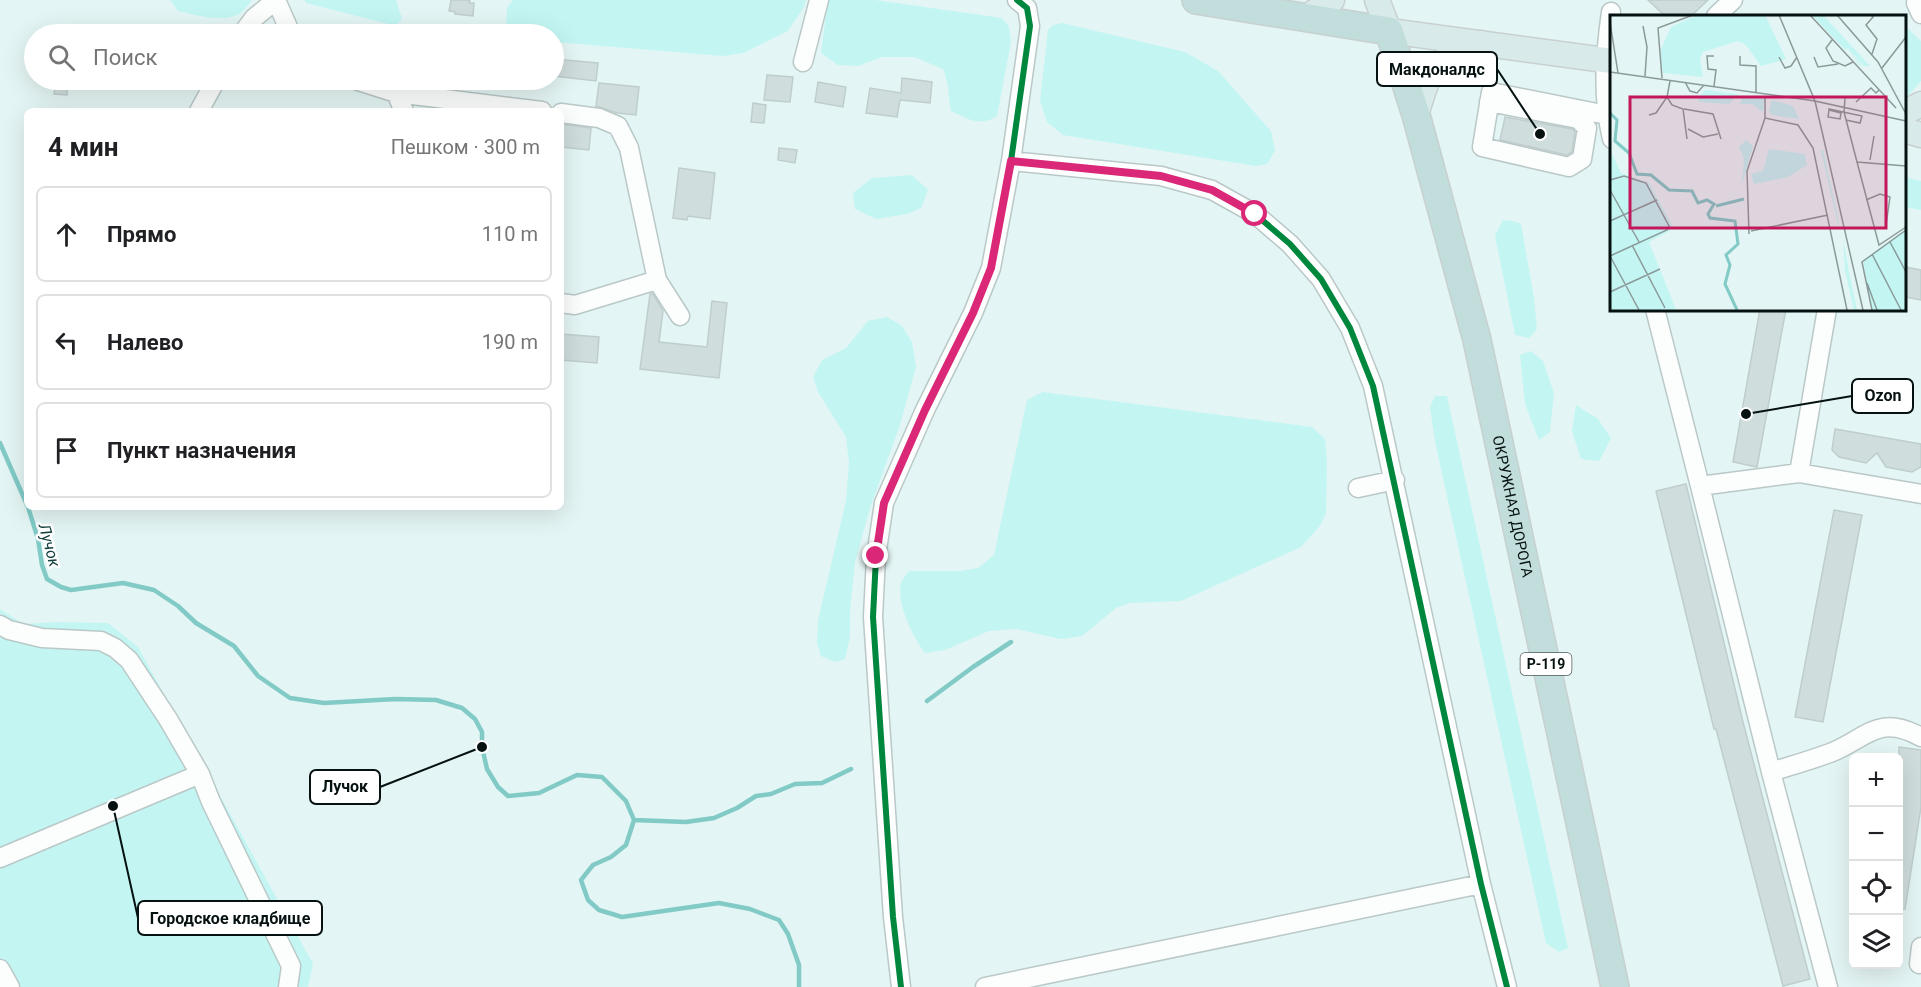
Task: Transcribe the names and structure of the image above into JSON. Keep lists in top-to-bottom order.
{
  "streets": {
    "highway": ["ОКРУЖНАЯ ДОРОГА", "Р-119"]
  },
  "water": ["Лучок"],
  "places": [
    "Макдоналдс",
    "Ozon",
    "Лучок",
    "Городское кладбище"
  ],
  "page": {
    "search": "Поиск",
    "heading": ["4 мин", "Пешком · 300 m"],
    "list": [
      ["Прямо", "110 m"],
      ["Налево", "190 m"],
      "Пункт назначения"
    ],
    "map_buttons": ["+", "−"]
  }
}
